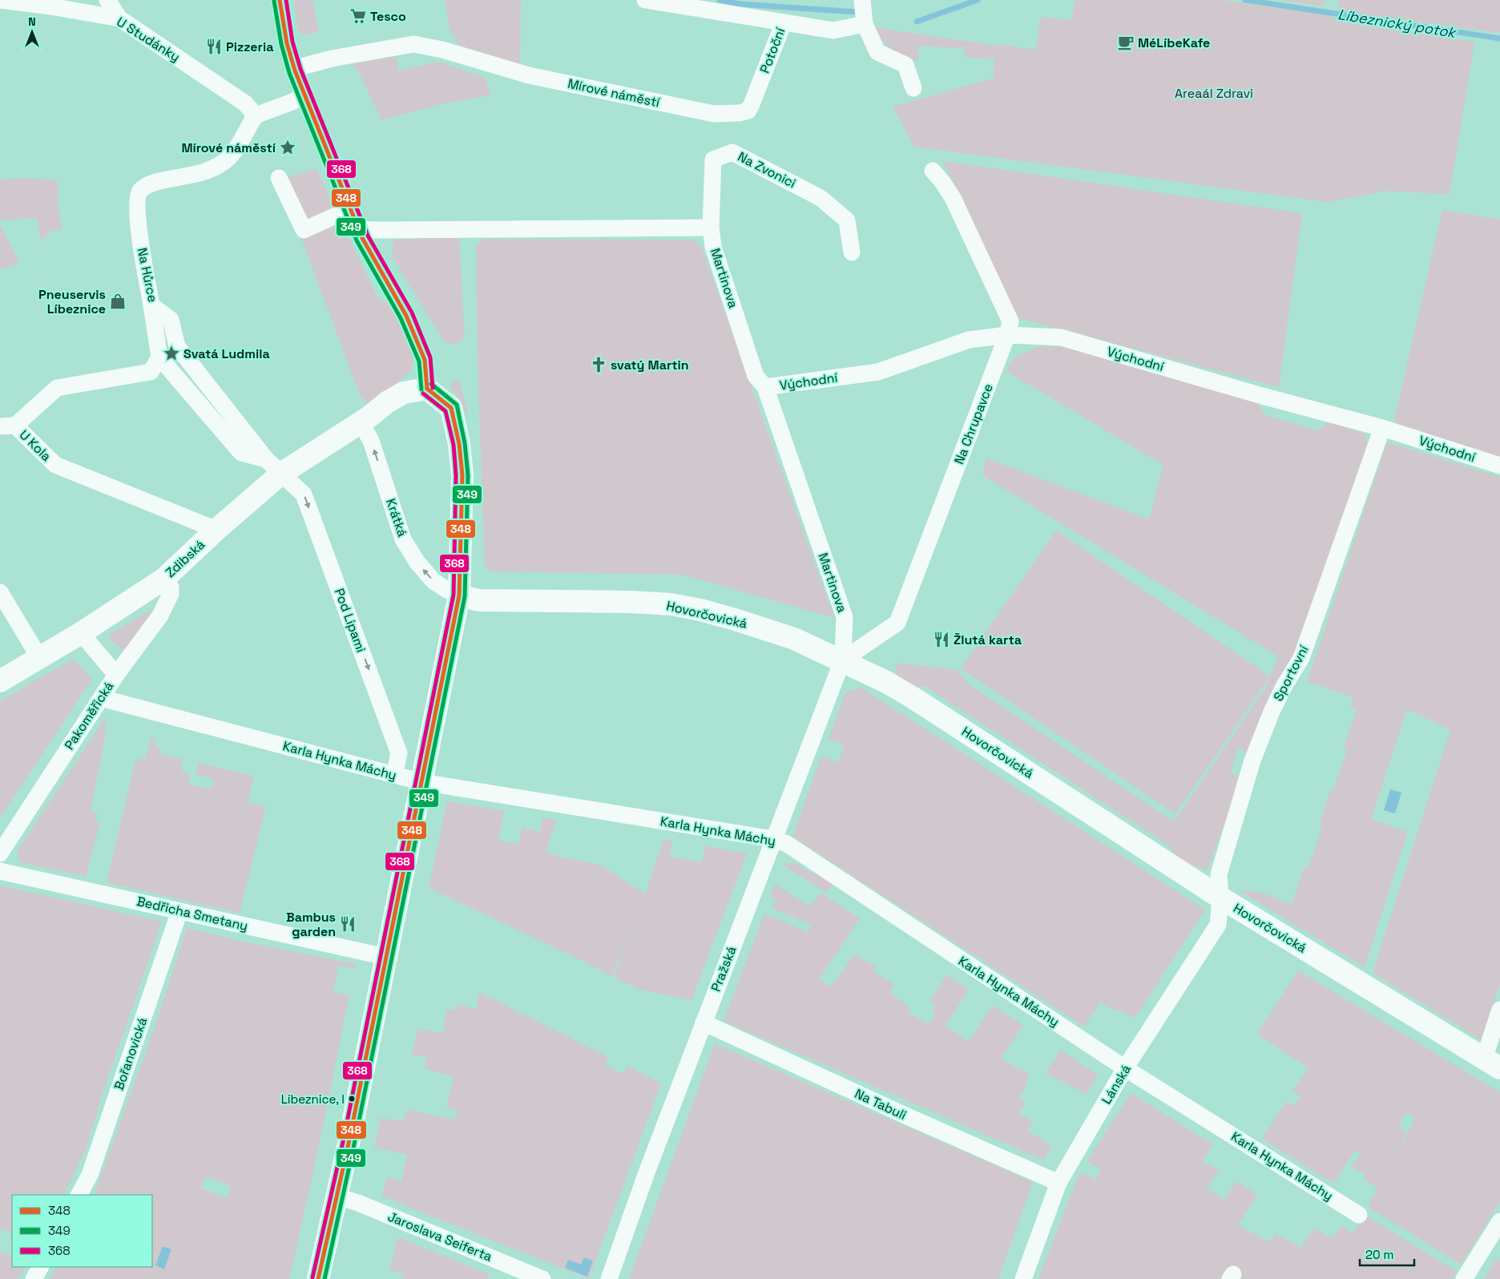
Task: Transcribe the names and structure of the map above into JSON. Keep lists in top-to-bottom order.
{
  "streets": {
    "main road": ["Zdibská", "Hovorčovická"],
    "street": [
      "U Studánky",
      "Potoční",
      "Mírové náměstí",
      "Na Zvonici",
      "Na Hůrce",
      "Martinova",
      "Východní",
      "Na Chrupavce",
      "U Kola",
      "Krátká",
      "Pod Lipami",
      "Sportovní",
      "Pakoměřická",
      "Karla Hynka Máchy",
      "Bedřicha Smetany",
      "Pražská",
      "Bořanovická",
      "Lánská",
      "Na Tabuli",
      "Jaroslava Seiferta"
    ]
  },
  "crossings": [
    ["U Studánky", "Na Hůrce"],
    ["Potoční", "Mírové náměstí"],
    ["Na Zvonici", "Martinova"],
    ["Na Hůrce", "Zdibská"],
    ["Na Hůrce", "Pod Lipami"],
    ["Martinova", "Východní"],
    ["Martinova", "Na Chrupavce"],
    ["Martinova", "Hovorčovická"],
    ["Martinova", "Pražská"],
    ["Východní", "Na Chrupavce"],
    ["Východní", "Sportovní"],
    ["Na Chrupavce", "Hovorčovická"],
    ["Na Chrupavce", "Pražská"],
    ["U Kola", "Zdibská"],
    ["Krátká", "Zdibská"],
    ["Krátká", "Hovorčovická"],
    ["Zdibská", "Pod Lipami"],
    ["Zdibská", "Pakoměřická"],
    ["Hovorčovická", "Sportovní"],
    ["Hovorčovická", "Pražská"],
    ["Hovorčovická", "Lánská"],
    ["Pod Lipami", "Karla Hynka Máchy"],
    ["Sportovní", "Lánská"],
    ["Pakoměřická", "Karla Hynka Máchy"],
    ["Karla Hynka Máchy", "Pražská"],
    ["Karla Hynka Máchy", "Lánská"],
    ["Bedřicha Smetany", "Bořanovická"],
    ["Pražská", "Na Tabuli"],
    ["Lánská", "Na Tabuli"]
  ],
  "one_way": ["Krátká", "Pod Lipami"],
  "water": ["Líbeznický potok"],
  "parks": ["Areaál Zdravi"],
  "places": {
    "supermarket": ["Tesco"],
    "cafe": ["MéLíbeKafe"],
    "restaurant": ["Pizzeria", "Žlutá karta", "Bambus garden"],
    "place": ["Mírové náměstí", "Svatá Ludmila"],
    "shop": ["Pneuservis Líbeznice"],
    "church": ["svatý Martin"],
    "other": ["Líbeznice, I"]
  },
  "lines": ["transit line 348", "transit line 368", "transit line 349"],
  "legend": ["348", "349", "368"],
  "scale_bar": "20 m",
  "north": "top"
}
